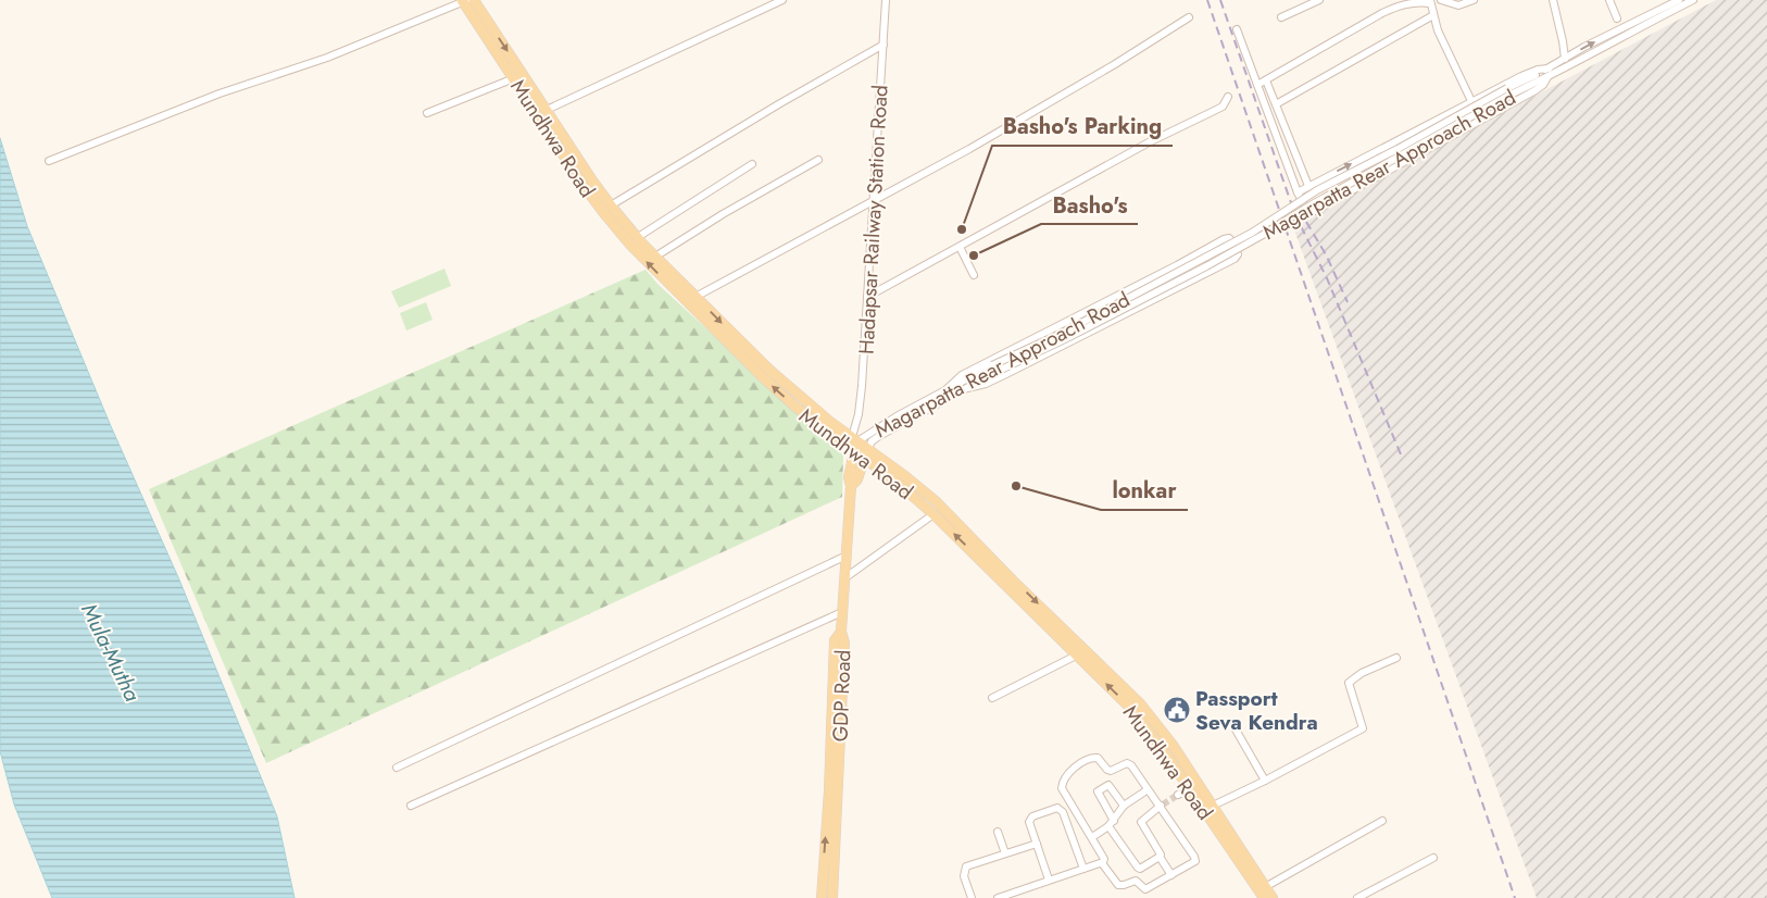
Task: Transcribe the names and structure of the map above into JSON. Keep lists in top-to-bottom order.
{
  "streets": {
    "main road": ["Mundhwa Road", "Magarpatta Rear Approach Road", "GDP Road"],
    "street": ["Hadapsar Railway Station Road"]
  },
  "crossings": [
    ["Mundhwa Road", "Magarpatta Rear Approach Road"],
    ["Mundhwa Road", "Hadapsar Railway Station Road"],
    ["Magarpatta Rear Approach Road", "Hadapsar Railway Station Road"]
  ],
  "water": ["Mula-Mutha"],
  "places": {
    "other": ["Basho's Parking", "Basho's", "lonkar"],
    "public building": ["Passport Seva Kendra"]
  }
}
